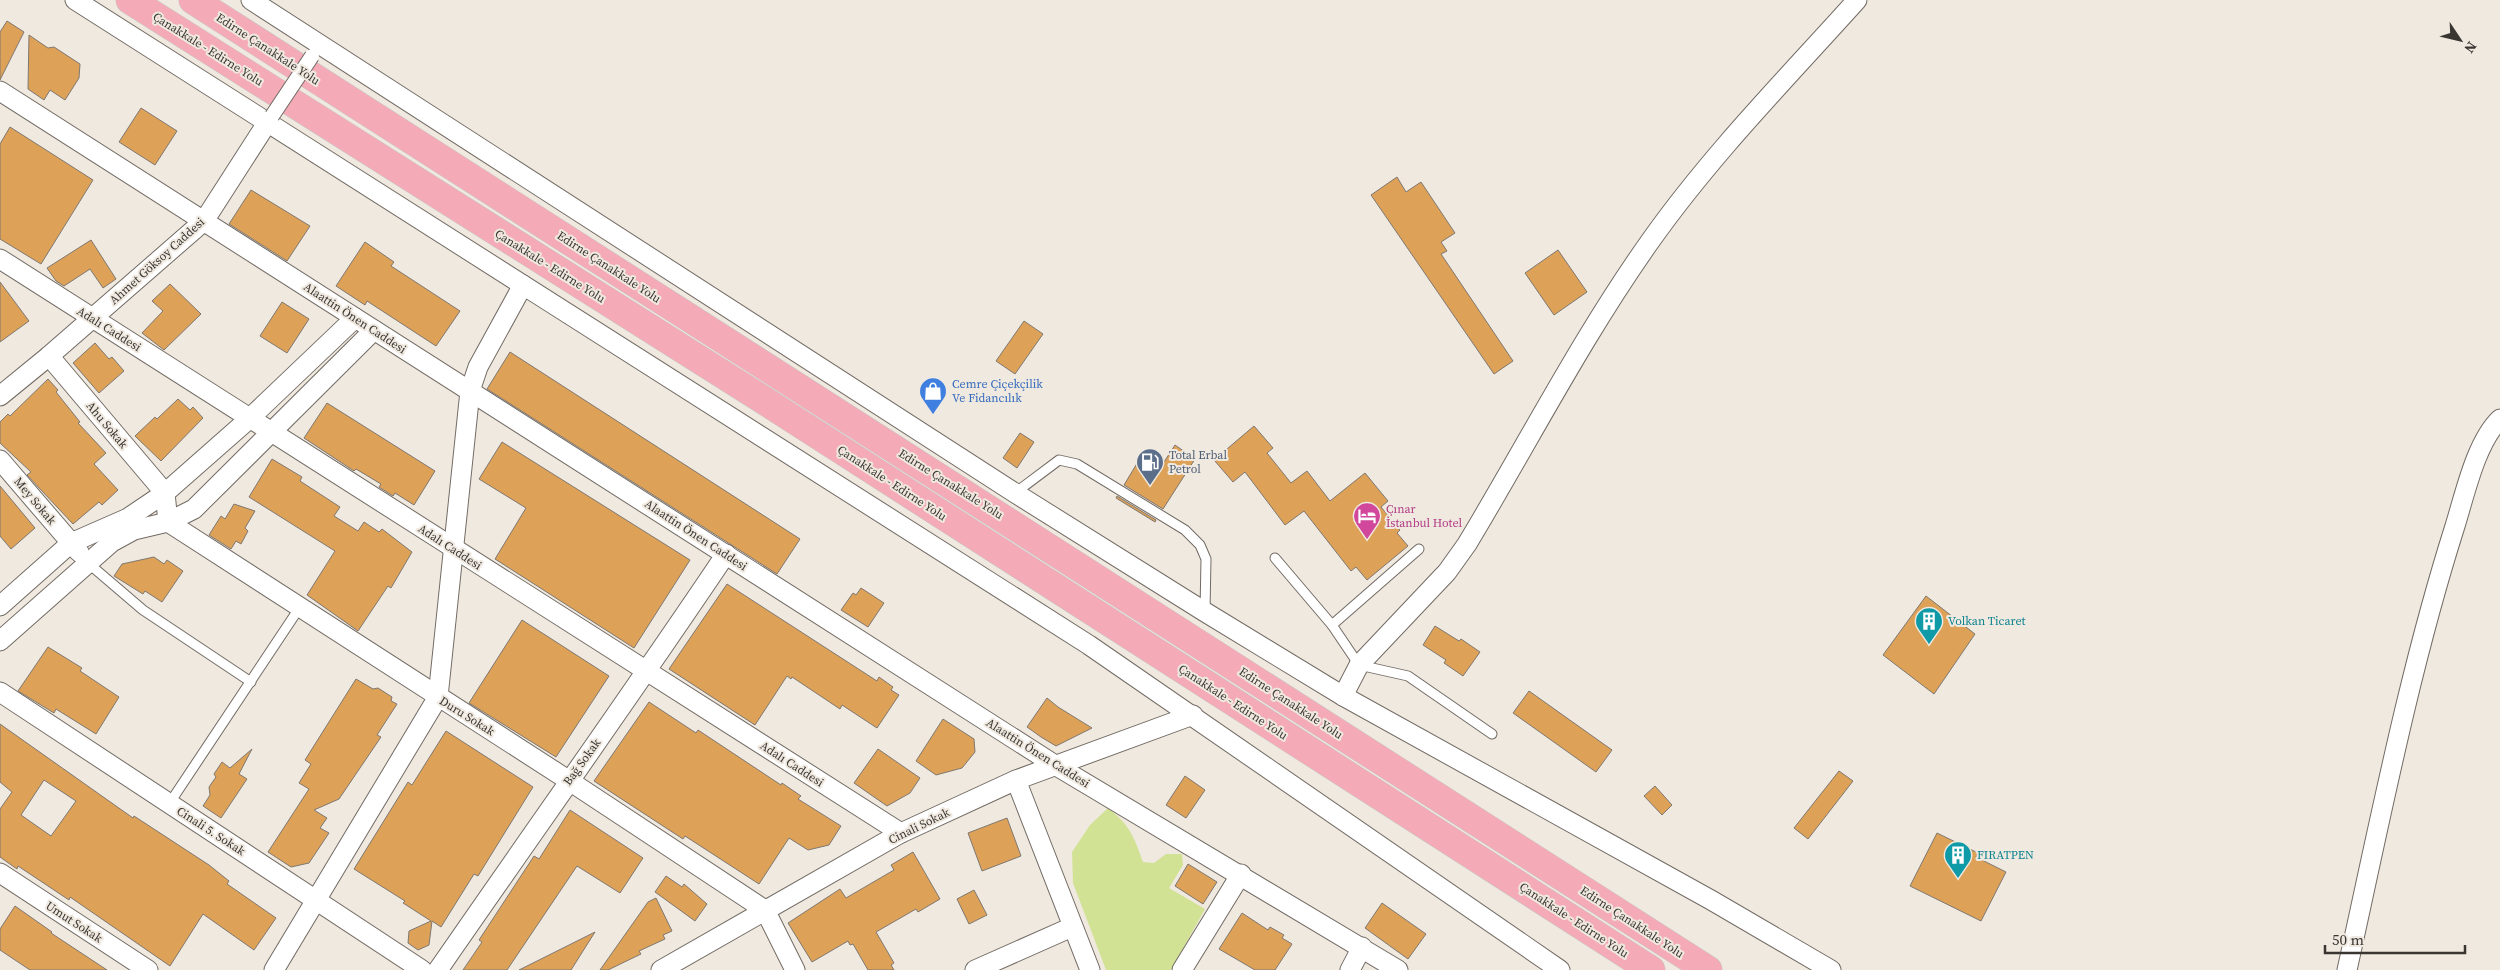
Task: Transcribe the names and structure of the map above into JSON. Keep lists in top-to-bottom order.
{
  "streets": {
    "highway": ["Çanakkale - Edirne Yolu", "Edirne Çanakkale Yolu"],
    "street": [
      "Ahmet Göksoy Caddesi",
      "Alaattin Önen Caddesi",
      "Adalı Caddesi",
      "Ahu Sokak",
      "Mey Sokak",
      "Duru Sokak",
      "Bağ Sokak",
      "Cinali Sokak",
      "Cinali 5. Sokak",
      "Umut Sokak"
    ]
  },
  "crossings": [
    ["Çanakkale - Edirne Yolu", "Ahmet Göksoy Caddesi"],
    ["Ahmet Göksoy Caddesi", "Alaattin Önen Caddesi"],
    ["Ahmet Göksoy Caddesi", "Adalı Caddesi"],
    ["Ahmet Göksoy Caddesi", "Ahu Sokak"],
    ["Alaattin Önen Caddesi", "Bağ Sokak"],
    ["Alaattin Önen Caddesi", "Cinali Sokak"],
    ["Adalı Caddesi", "Bağ Sokak"],
    ["Adalı Caddesi", "Cinali Sokak"],
    ["Duru Sokak", "Bağ Sokak"],
    ["Duru Sokak", "Cinali Sokak"]
  ],
  "places": {
    "shop": ["Cemre Çiçekçilik Ve Fidancılık"],
    "fuel station": ["Total Erbal Petrol"],
    "hotel": ["Çınar İstanbul Hotel"],
    "building": ["Volkan Ticaret", "FIRATPEN"]
  },
  "scale_bar": "50 m",
  "north": "bottom right"
}
